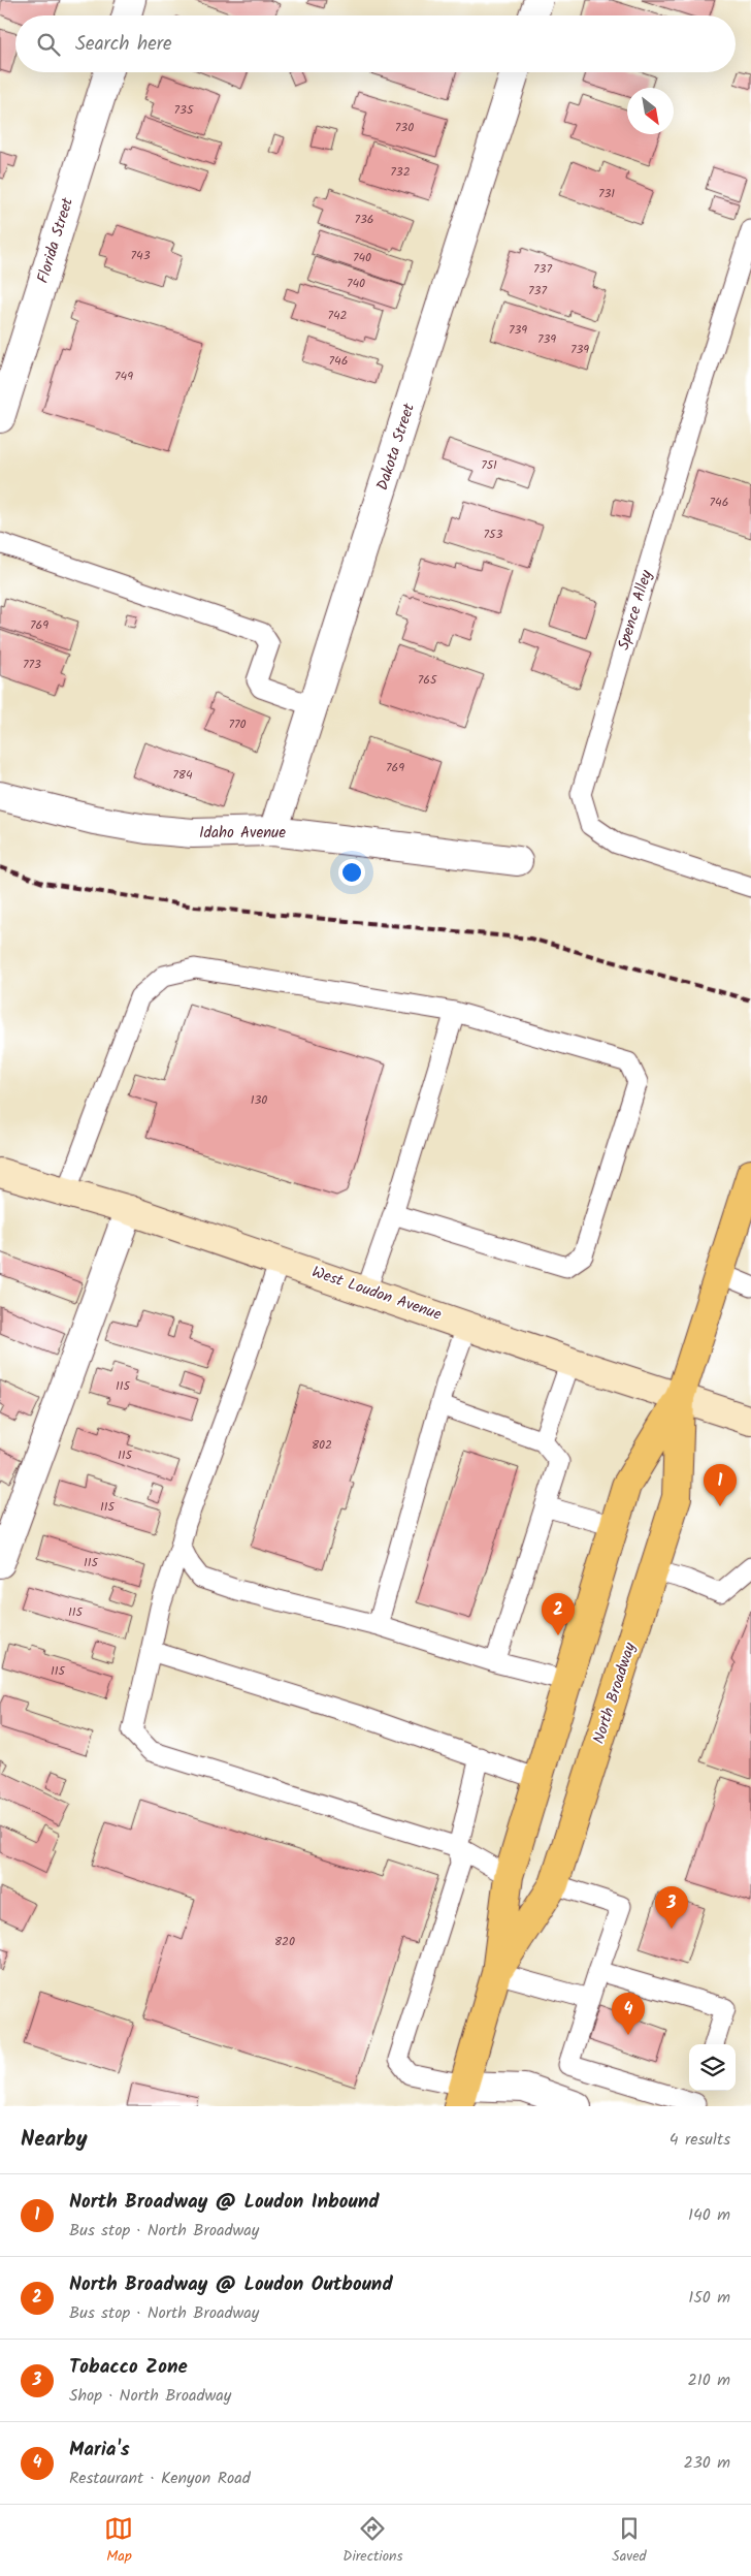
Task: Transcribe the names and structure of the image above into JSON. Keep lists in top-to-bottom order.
{
  "streets": {
    "main road": ["West Loudon Avenue", "North Broadway"],
    "street": ["Florida Street", "Dakota Street", "Idaho Avenue"],
    "lane": ["Spence Alley"]
  },
  "crossings": [
    ["Dakota Street", "Idaho Avenue"],
    ["West Loudon Avenue", "North Broadway"]
  ],
  "house_numbers": [
    "735",
    "730",
    "732",
    "731",
    "736",
    "743",
    "740",
    "737",
    "740",
    "737",
    "742",
    "739",
    "739",
    "739",
    "746",
    "749",
    "751",
    "746",
    "753",
    "769",
    "773",
    "765",
    "770",
    "769",
    "784",
    "130",
    "115",
    "802",
    "115",
    "115",
    "115",
    "115",
    "115",
    "820"
  ],
  "north": "bottom right",
  "page": {
    "search": "Search here",
    "pins": [
      "1",
      "2",
      "3",
      "4"
    ],
    "heading": ["Nearby", "4 results"],
    "list": [
      {
        "mark": "1",
        "name": "North Broadway @ Loudon Inbound",
        "note": "Bus stop · North Broadway",
        "value": "140 m"
      },
      {
        "mark": "2",
        "name": "North Broadway @ Loudon Outbound",
        "note": "Bus stop · North Broadway",
        "value": "150 m"
      },
      {
        "mark": "3",
        "name": "Tobacco Zone",
        "note": "Shop · North Broadway",
        "value": "210 m"
      },
      {
        "mark": "4",
        "name": "Maria's",
        "note": "Restaurant · Kenyon Road",
        "value": "230 m"
      }
    ],
    "nav": ["Map", "Directions", "Saved"]
  }
}
